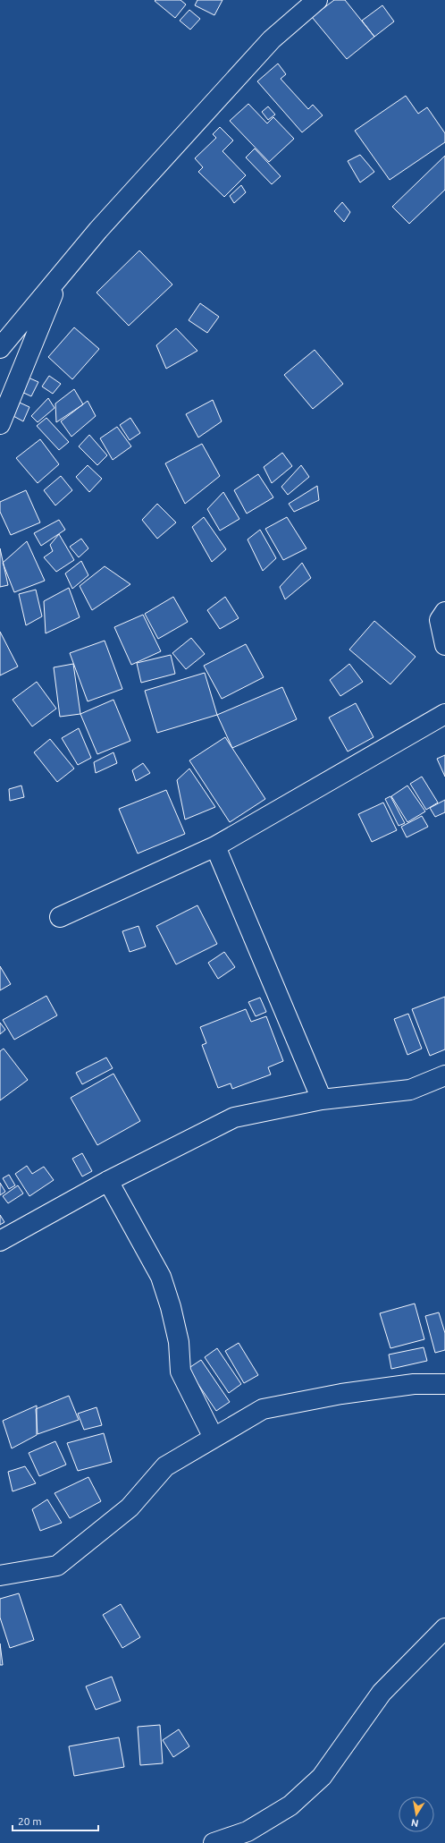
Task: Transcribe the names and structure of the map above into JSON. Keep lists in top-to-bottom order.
{
  "scale_bar": "20 m",
  "north": "bottom"
}
